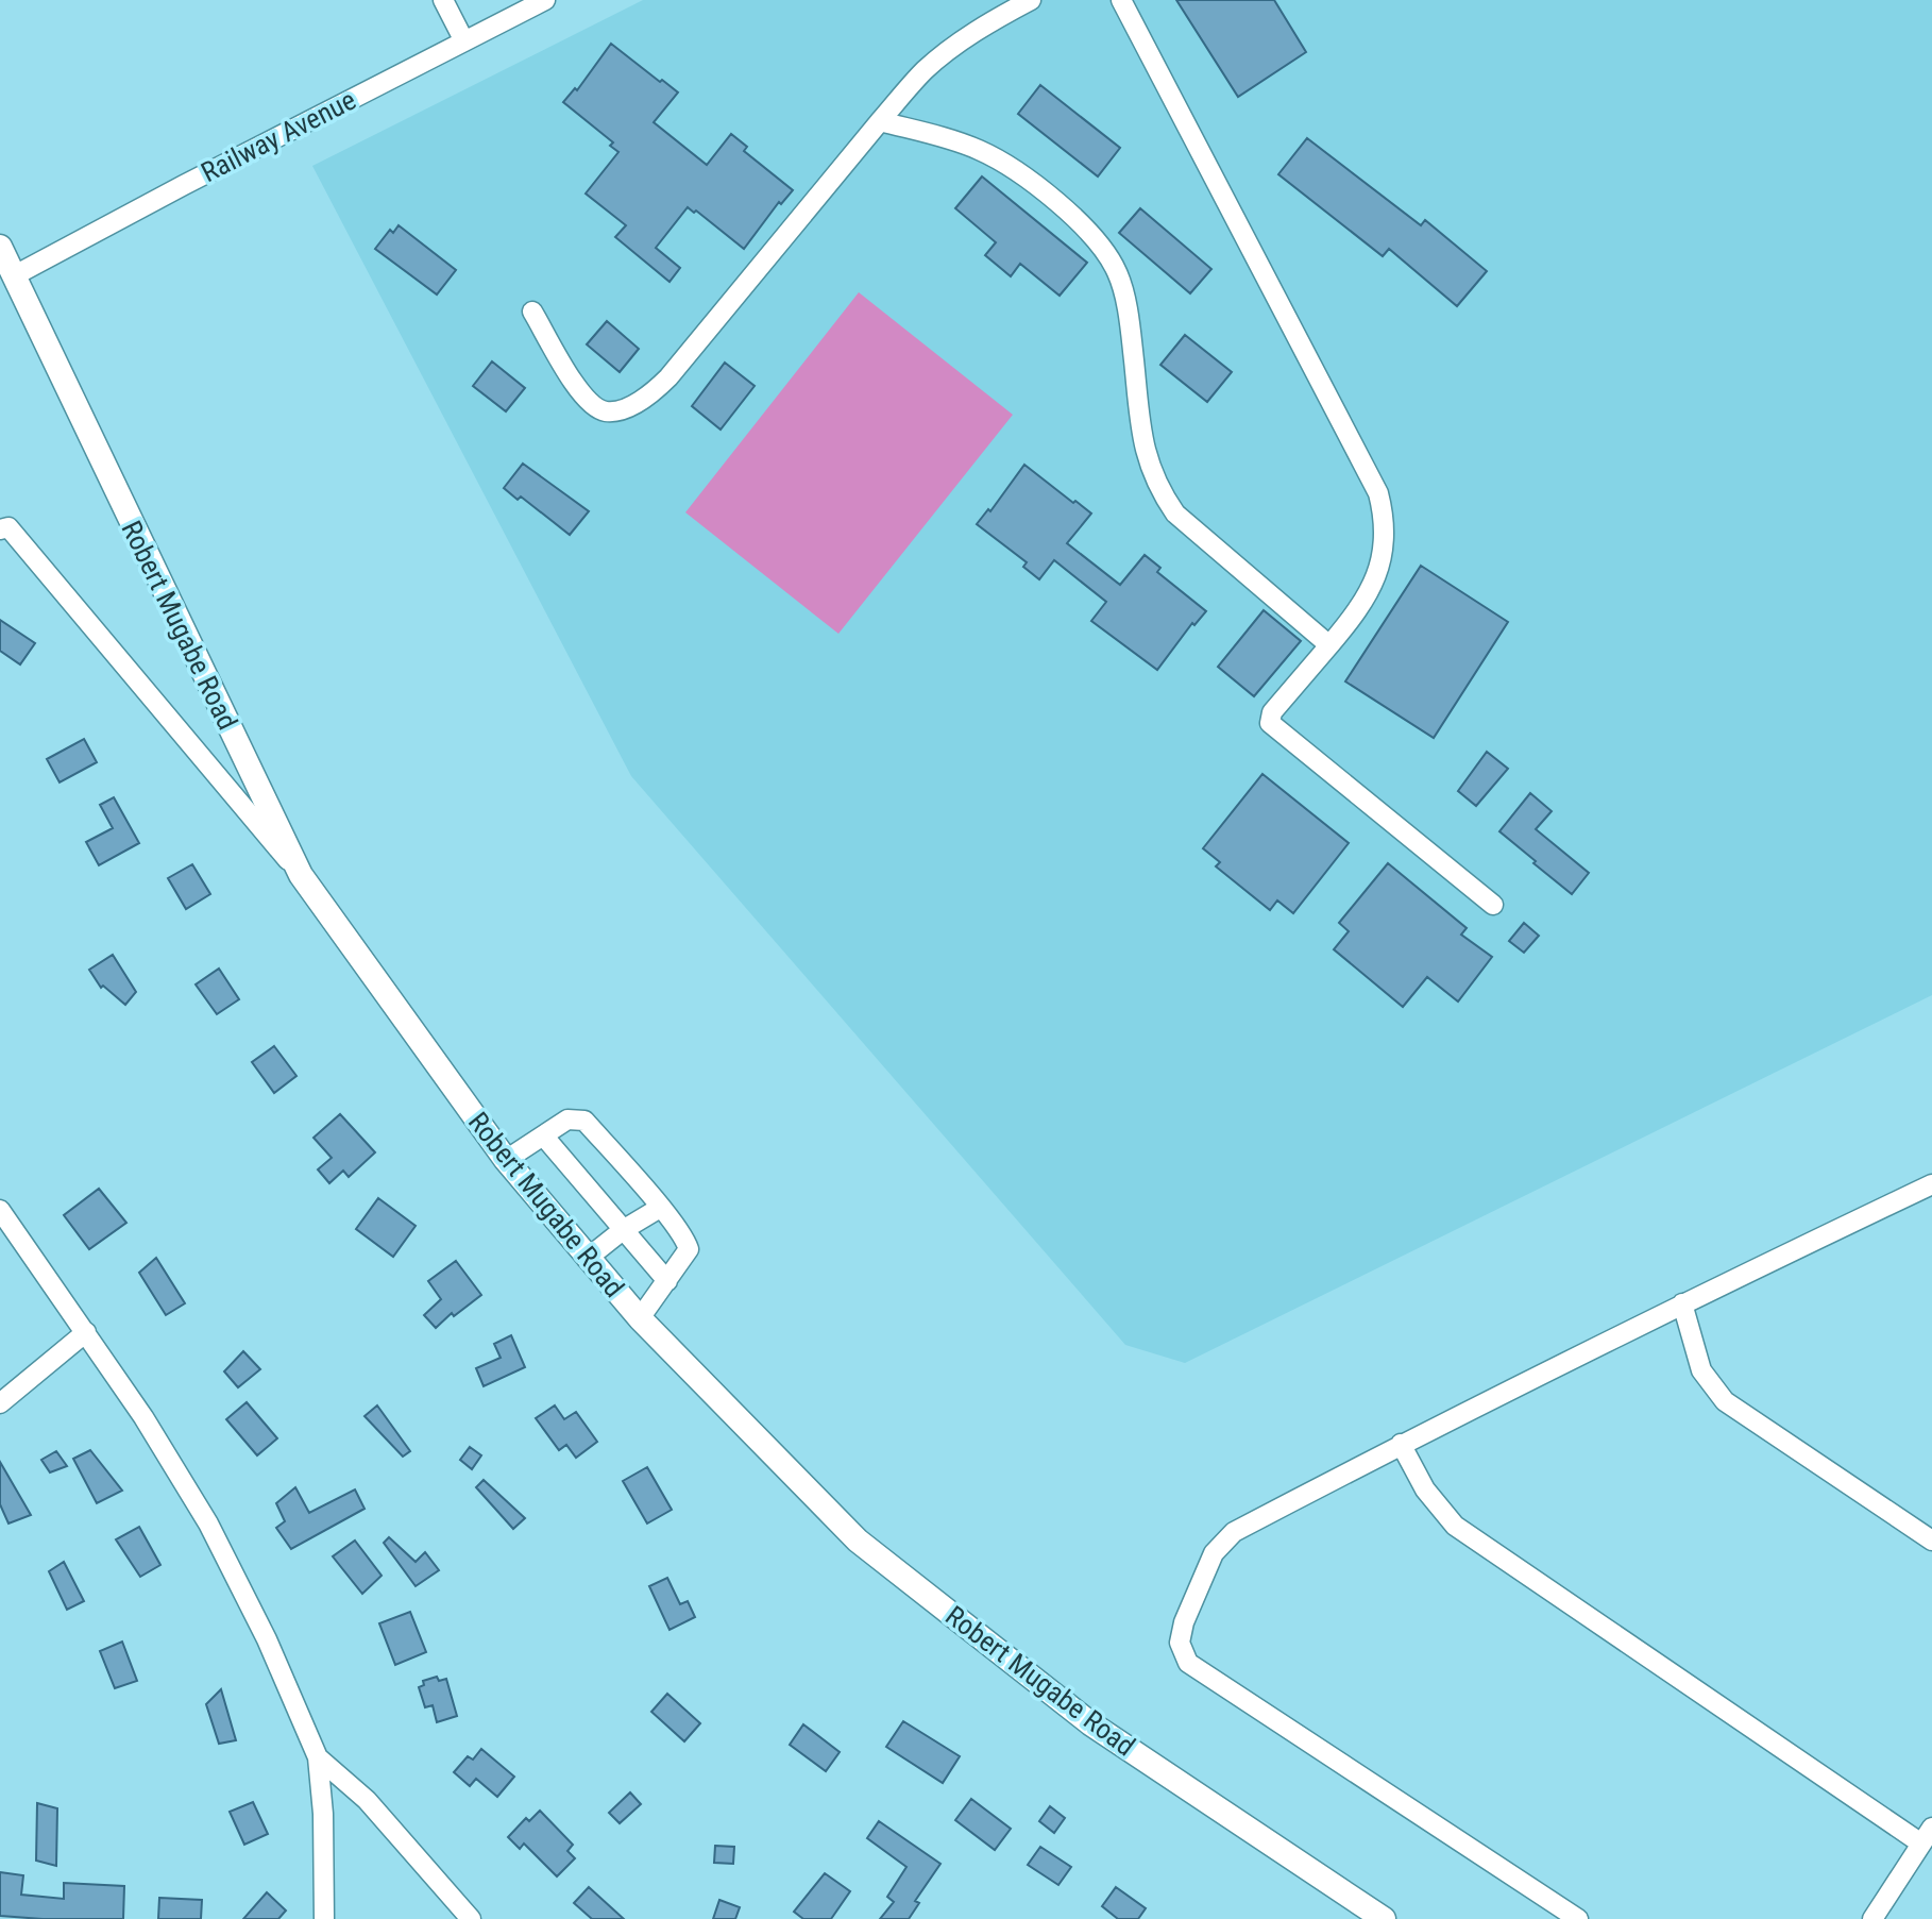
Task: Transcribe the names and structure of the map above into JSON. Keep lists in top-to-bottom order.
{
  "streets": {
    "main road": ["Robert Mugabe Road"],
    "street": ["Railway Avenue"]
  },
  "crossings": [
    ["Railway Avenue", "Robert Mugabe Road"]
  ]
}
